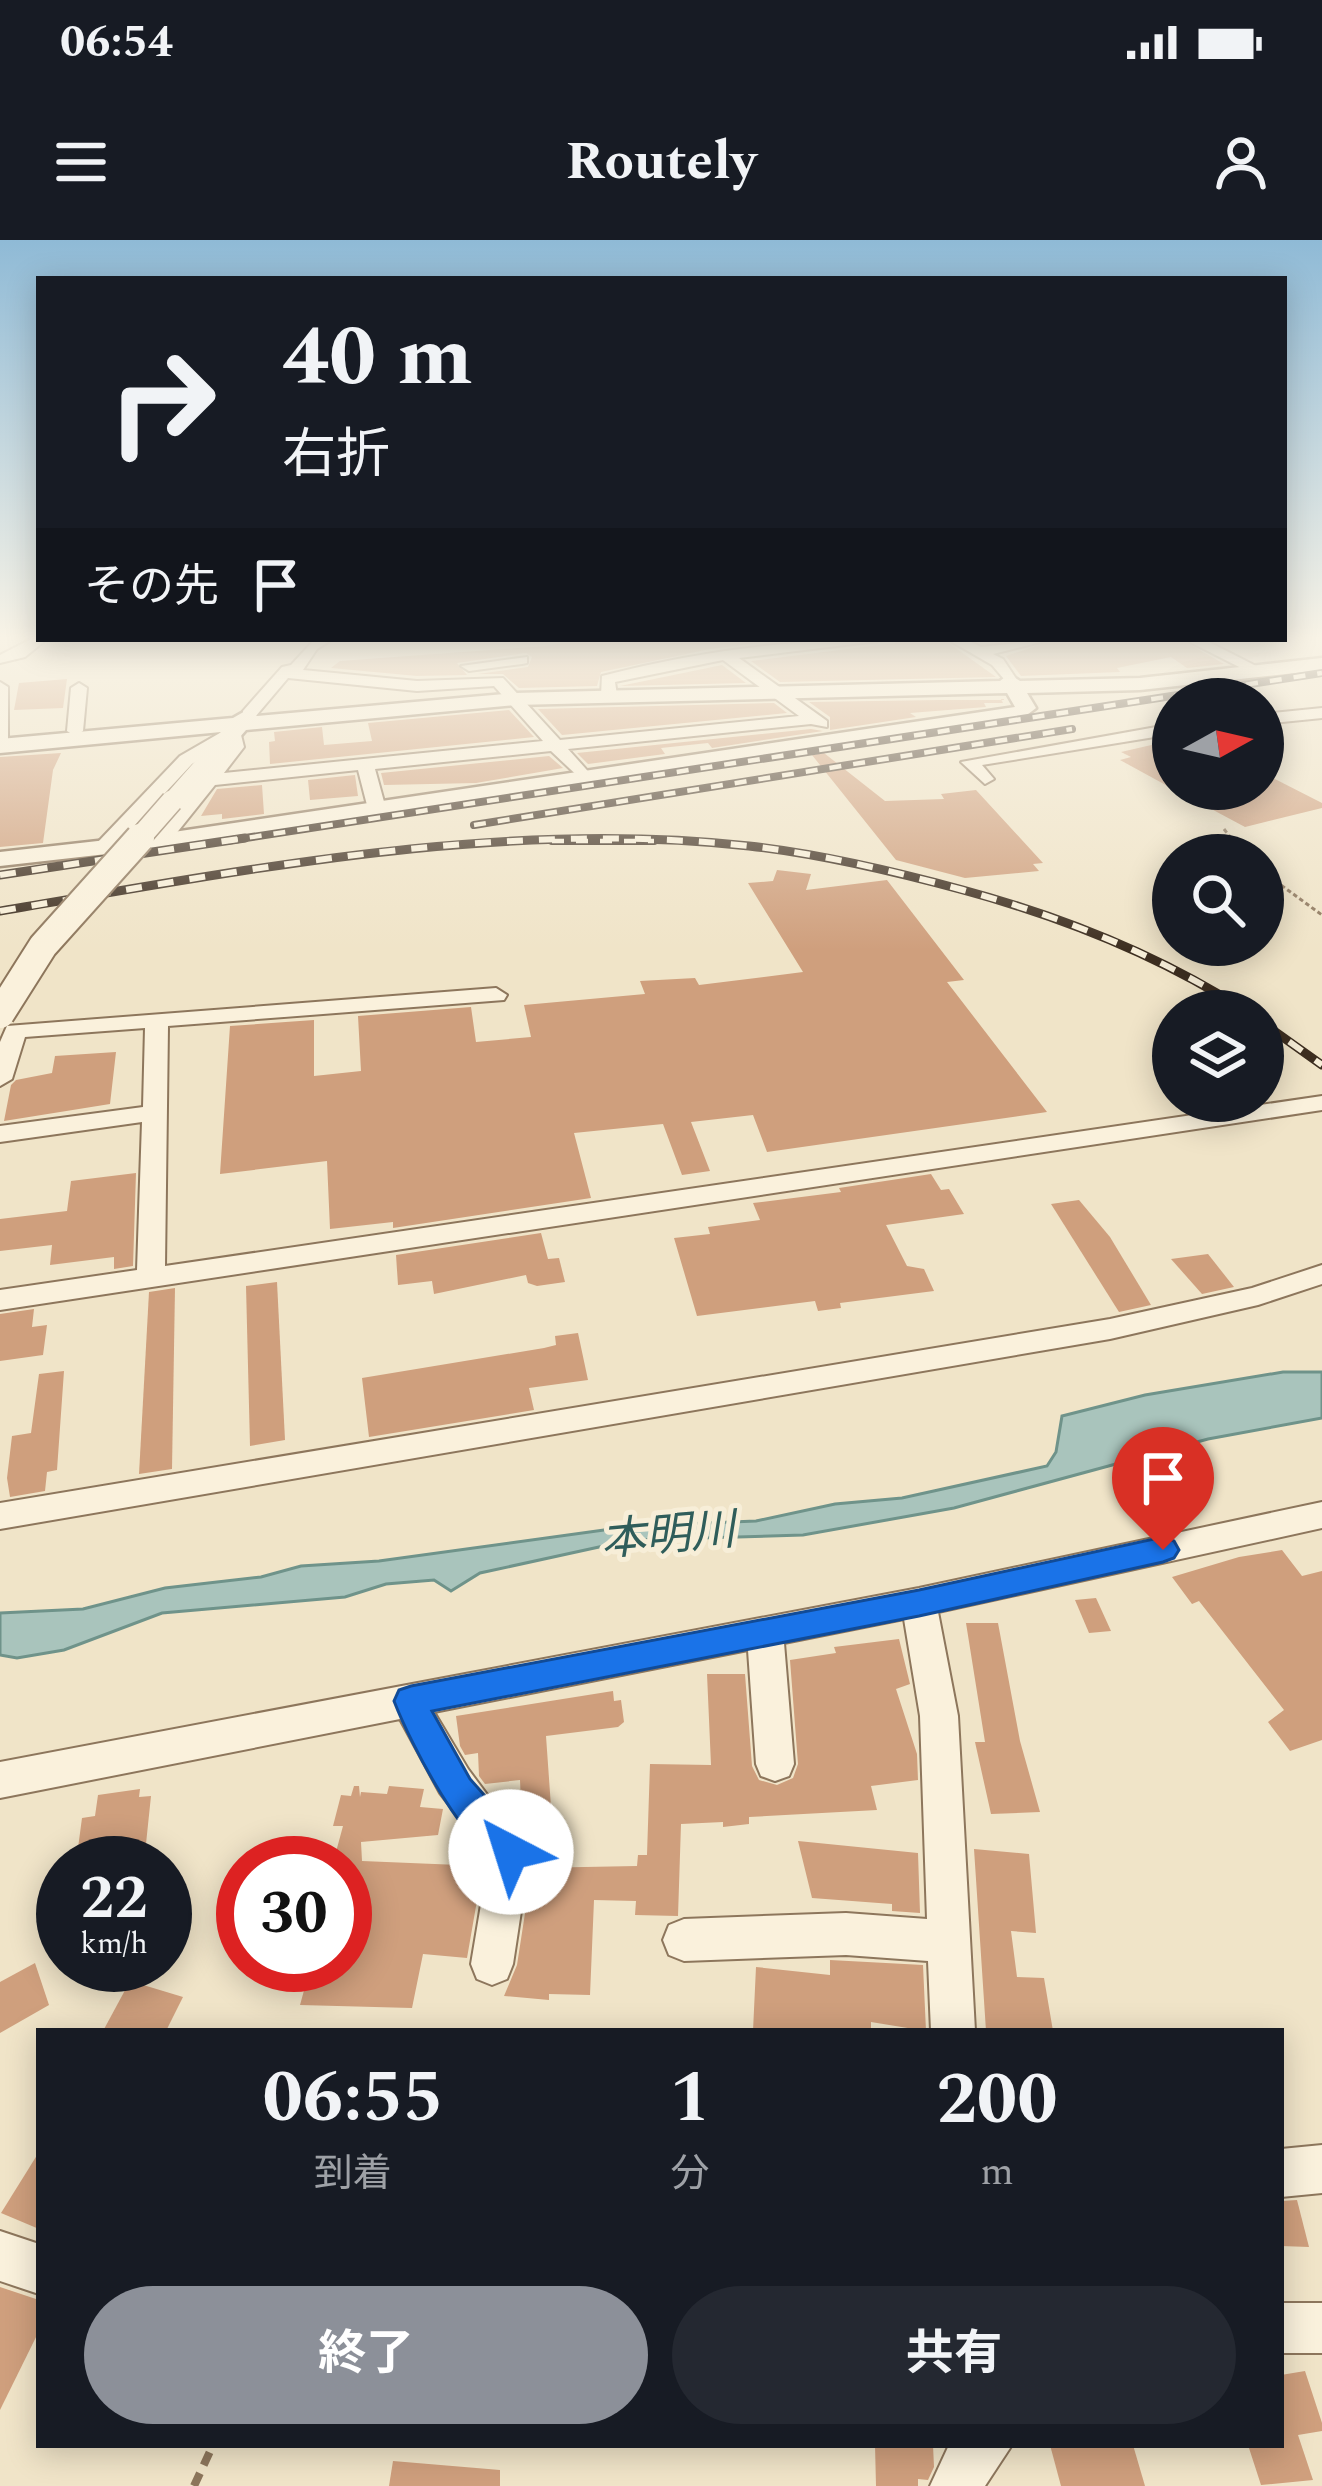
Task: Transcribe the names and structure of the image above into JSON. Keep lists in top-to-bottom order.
{
  "water": ["本明川"],
  "north": "right",
  "page": {
    "status": "06:54",
    "header": "Routely",
    "turn": ["40 m", "右折"],
    "then": "その先",
    "speed": "22 km/h",
    "limit": "30",
    "eta": [
      "06:55",
      "到着",
      "1",
      "分",
      "200",
      "m"
    ],
    "buttons": ["終了", "共有"]
  }
}
